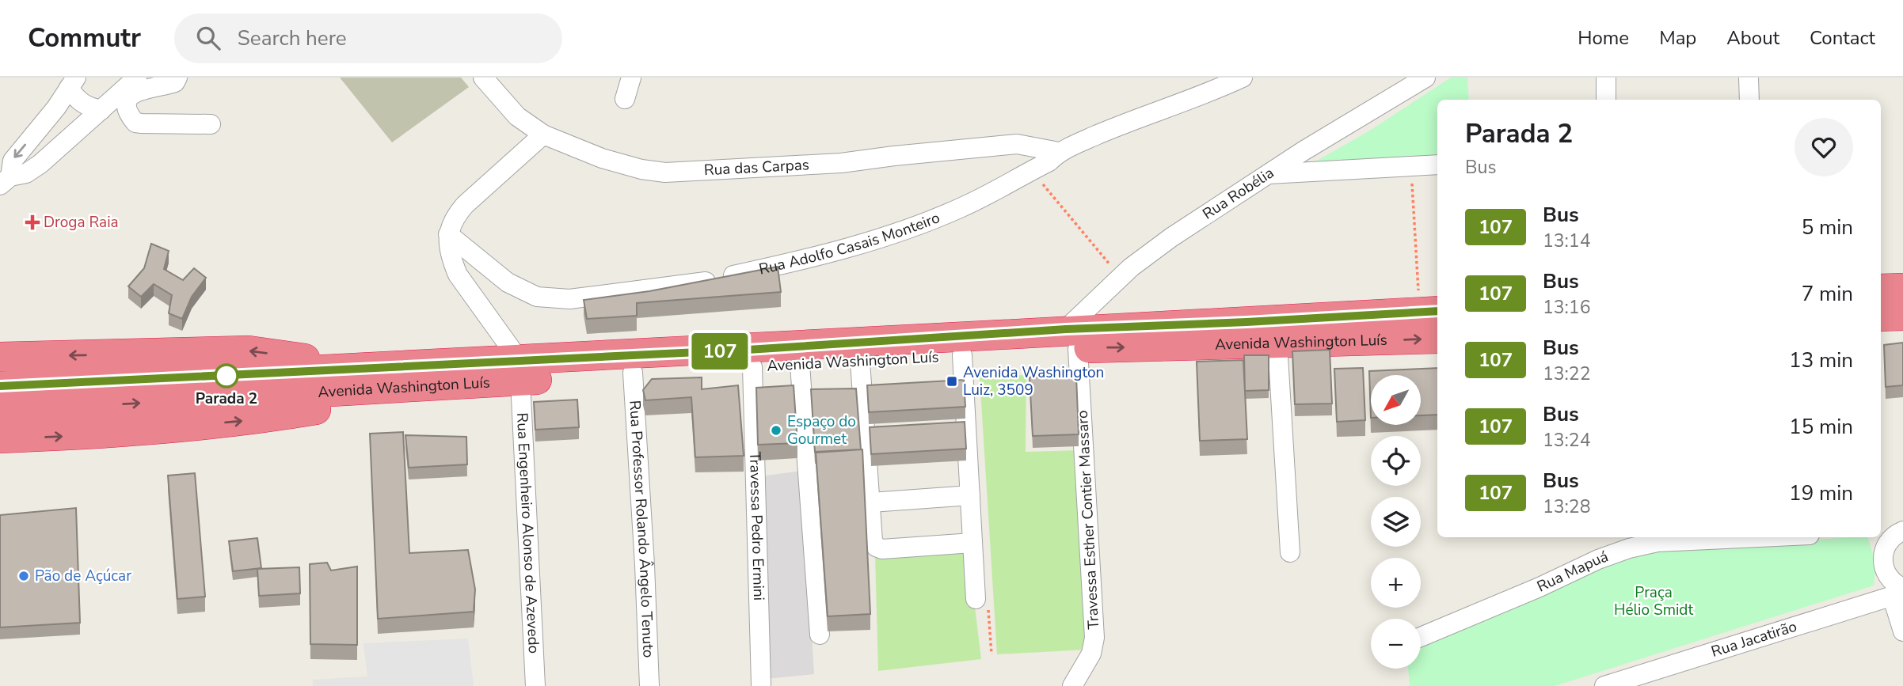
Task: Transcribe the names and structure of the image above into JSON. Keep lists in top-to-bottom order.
{
  "streets": {
    "highway": ["Avenida Washington Luís"],
    "street": [
      "Rua das Carpas",
      "Rua Robélia",
      "Rua Adolfo Casais Monteiro",
      "Travessa Esther Contier Massaro",
      "Travessa Pedro Ermini",
      "Rua Professor Rolando Ângelo Tenuto",
      "Rua Engenheiro Alonso de Azevedo",
      "Rua Mapuá",
      "Rua Jacatirão"
    ]
  },
  "crossings": [
    ["Rua das Carpas", "Rua Adolfo Casais Monteiro"],
    ["Rua Robélia", "Avenida Washington Luís"],
    ["Rua Robélia", "Travessa Esther Contier Massaro"],
    ["Avenida Washington Luís", "Travessa Esther Contier Massaro"],
    ["Avenida Washington Luís", "Travessa Pedro Ermini"],
    ["Avenida Washington Luís", "Rua Professor Rolando Ângelo Tenuto"],
    ["Avenida Washington Luís", "Rua Engenheiro Alonso de Azevedo"]
  ],
  "parks": ["Praça Hélio Smidt"],
  "places": {
    "health": ["Droga Raia"],
    "other": ["Parada 2", "Espaço do Gourmet", "Pão de Açúcar"],
    "transit": ["Avenida Washington Luiz, 3509"]
  },
  "lines": ["bus line 107"],
  "north": "bottom left",
  "page": {
    "header": "Commutr",
    "search": "Search here",
    "nav": [
      "Home",
      "Map",
      "About",
      "Contact"
    ],
    "on_map": "107",
    "heading": ["Parada 2", "Bus"],
    "list": [
      {
        "mark": "107",
        "name": "Bus",
        "note": "13:14",
        "value": "5 min"
      },
      {
        "mark": "107",
        "name": "Bus",
        "note": "13:16",
        "value": "7 min"
      },
      {
        "mark": "107",
        "name": "Bus",
        "note": "13:22",
        "value": "13 min"
      },
      {
        "mark": "107",
        "name": "Bus",
        "note": "13:24",
        "value": "15 min"
      },
      {
        "mark": "107",
        "name": "Bus",
        "note": "13:28",
        "value": "19 min"
      }
    ],
    "map_buttons": ["+", "−"]
  }
}
